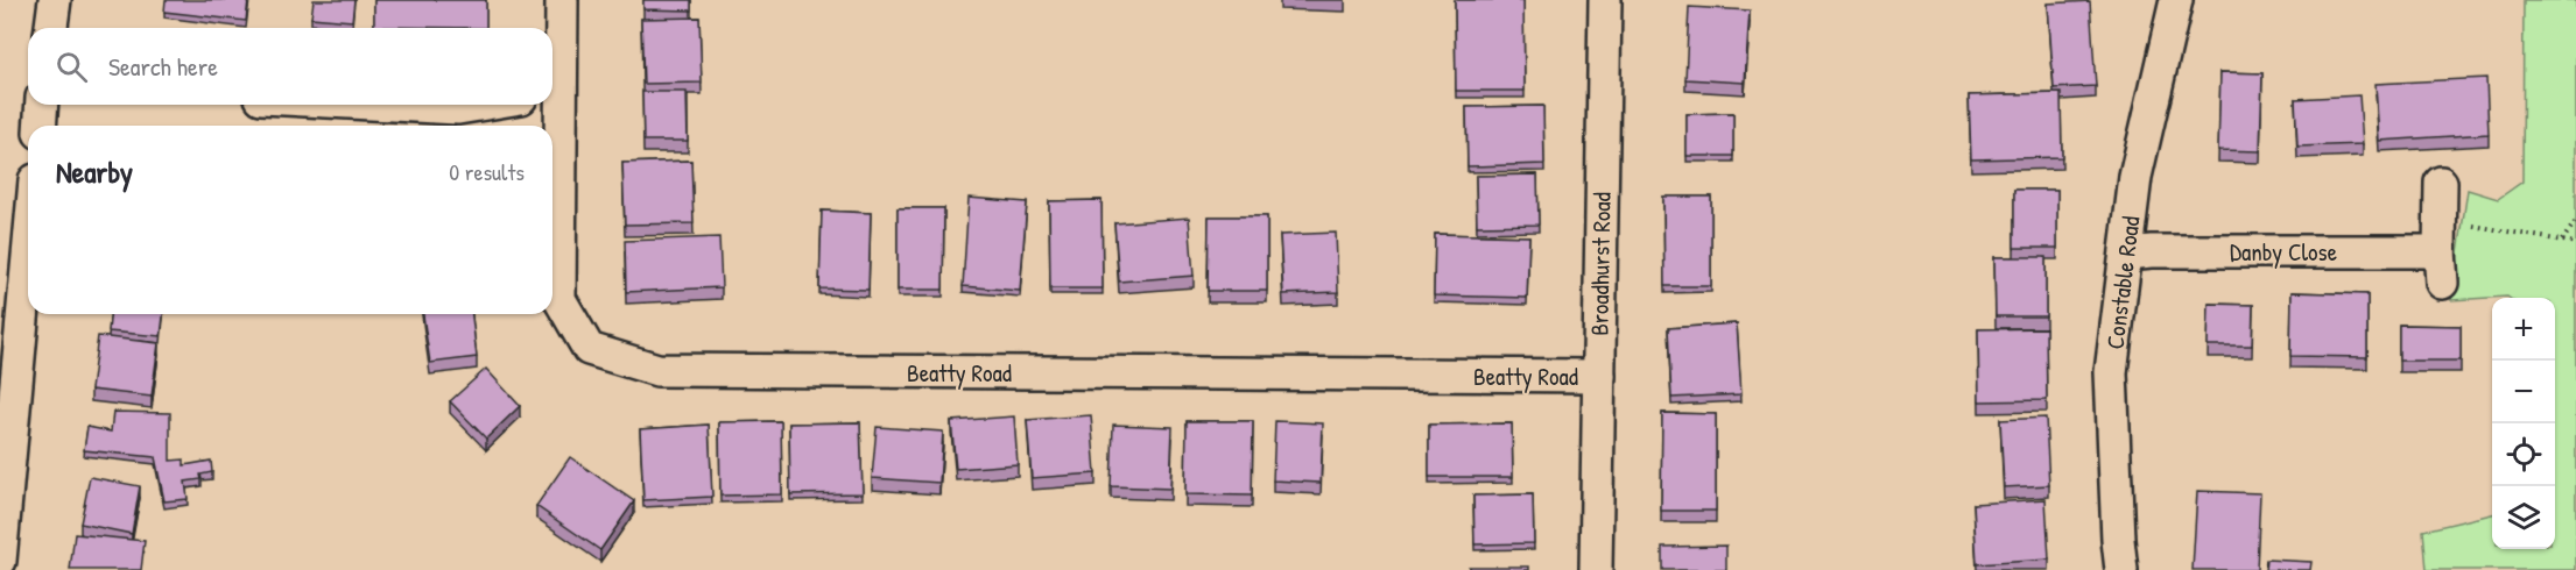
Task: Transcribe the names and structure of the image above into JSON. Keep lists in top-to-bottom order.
{
  "streets": {
    "street": [
      "Danby Close",
      "Broadhurst Road",
      "Constable Road",
      "Beatty Road"
    ]
  },
  "crossings": [
    ["Danby Close", "Constable Road"],
    ["Broadhurst Road", "Beatty Road"]
  ],
  "page": {
    "search": "Search here",
    "heading": ["Nearby", "0 results"],
    "map_buttons": ["+", "−"]
  }
}
